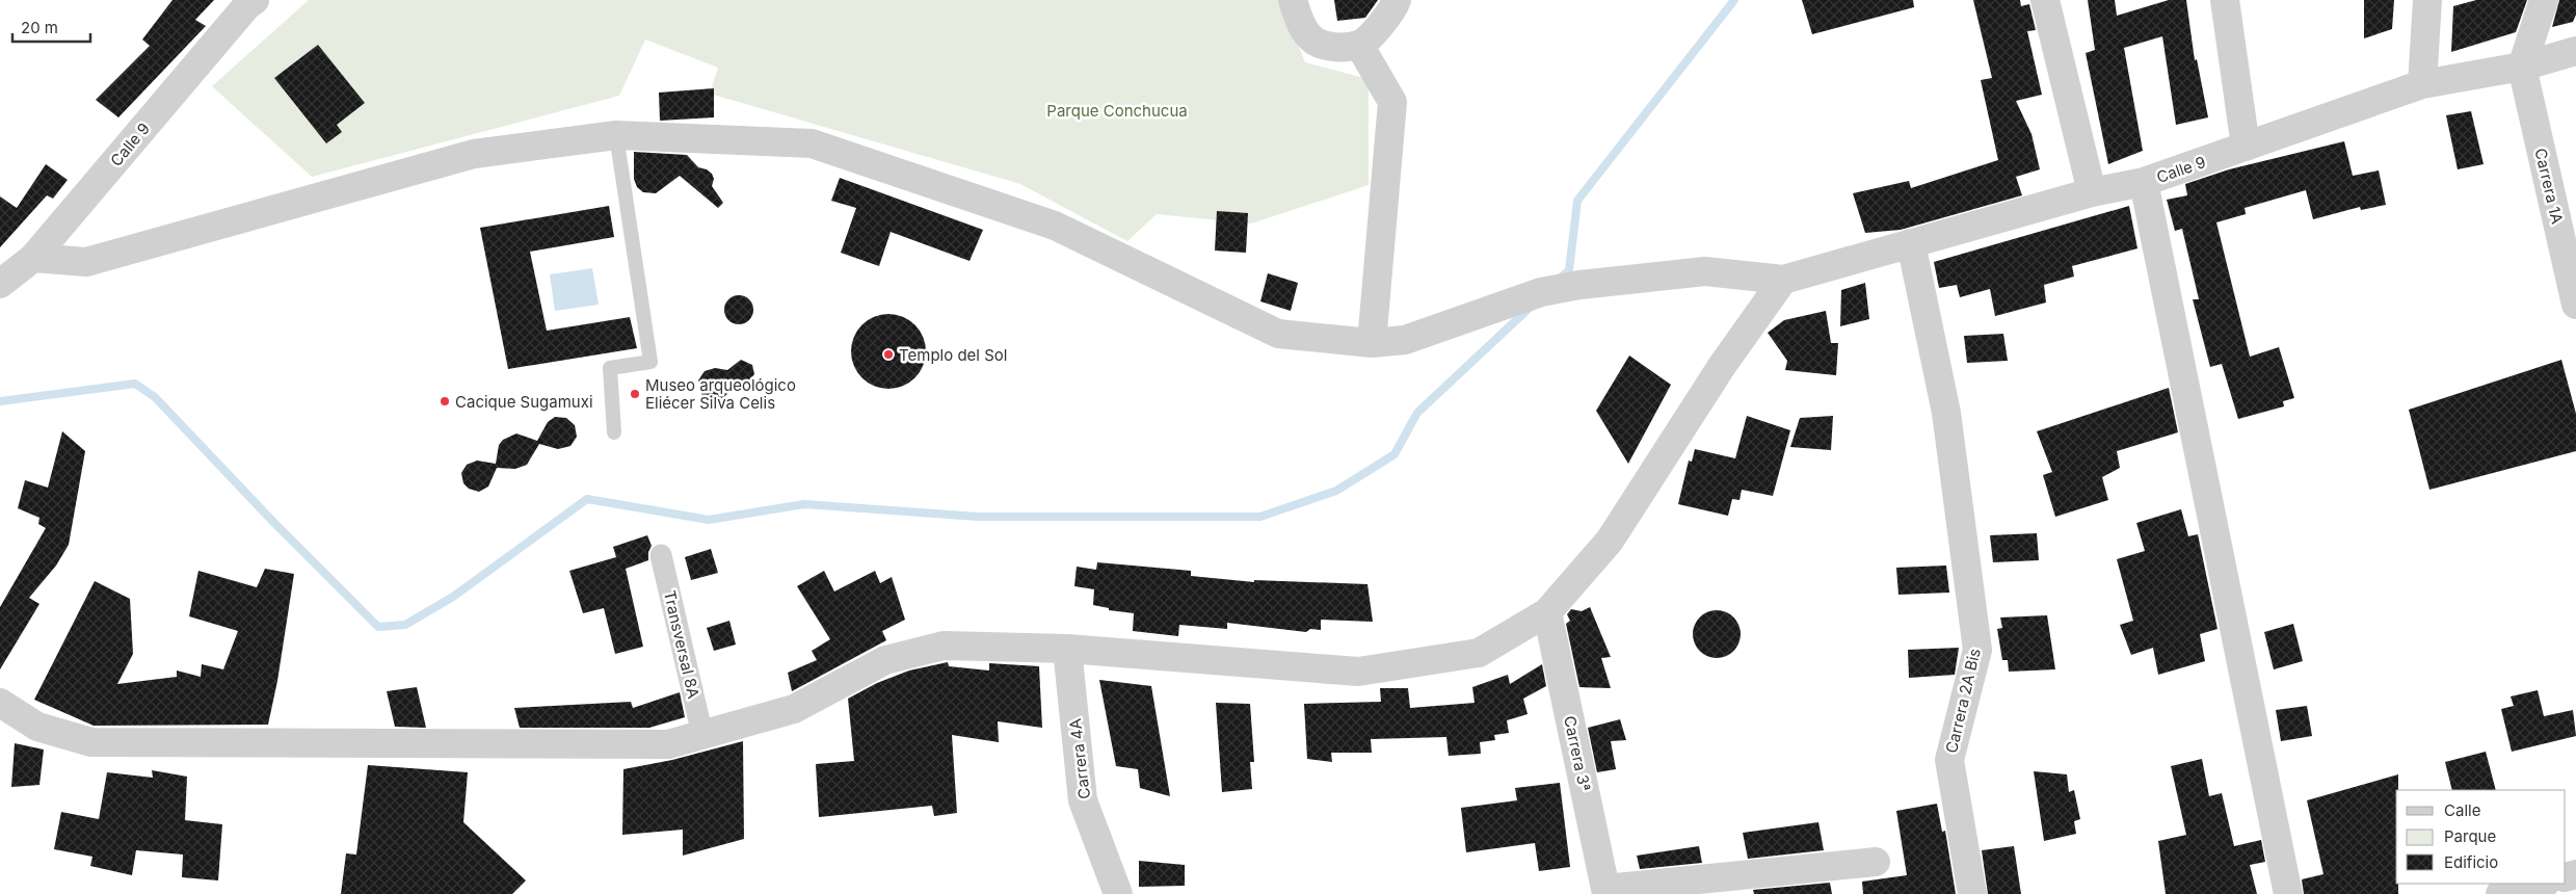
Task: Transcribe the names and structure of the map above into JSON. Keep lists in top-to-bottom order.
{
  "streets": {
    "street": [
      "Calle 9",
      "Carrera 1A",
      "Transversal 8A",
      "Carrera 2A Bis",
      "Carrera 3ª",
      "Carrera 4A"
    ]
  },
  "crossings": [
    ["Calle 9", "Carrera 1A"],
    ["Calle 9", "Carrera 2A Bis"]
  ],
  "parks": ["Parque Conchucua"],
  "places": ["Templo del Sol", "Museo arqueológico Eliécer Silva Celis", "Cacique Sugamuxi"],
  "legend": ["Calle", "Parque", "Edificio"],
  "scale_bar": "20 m"
}
